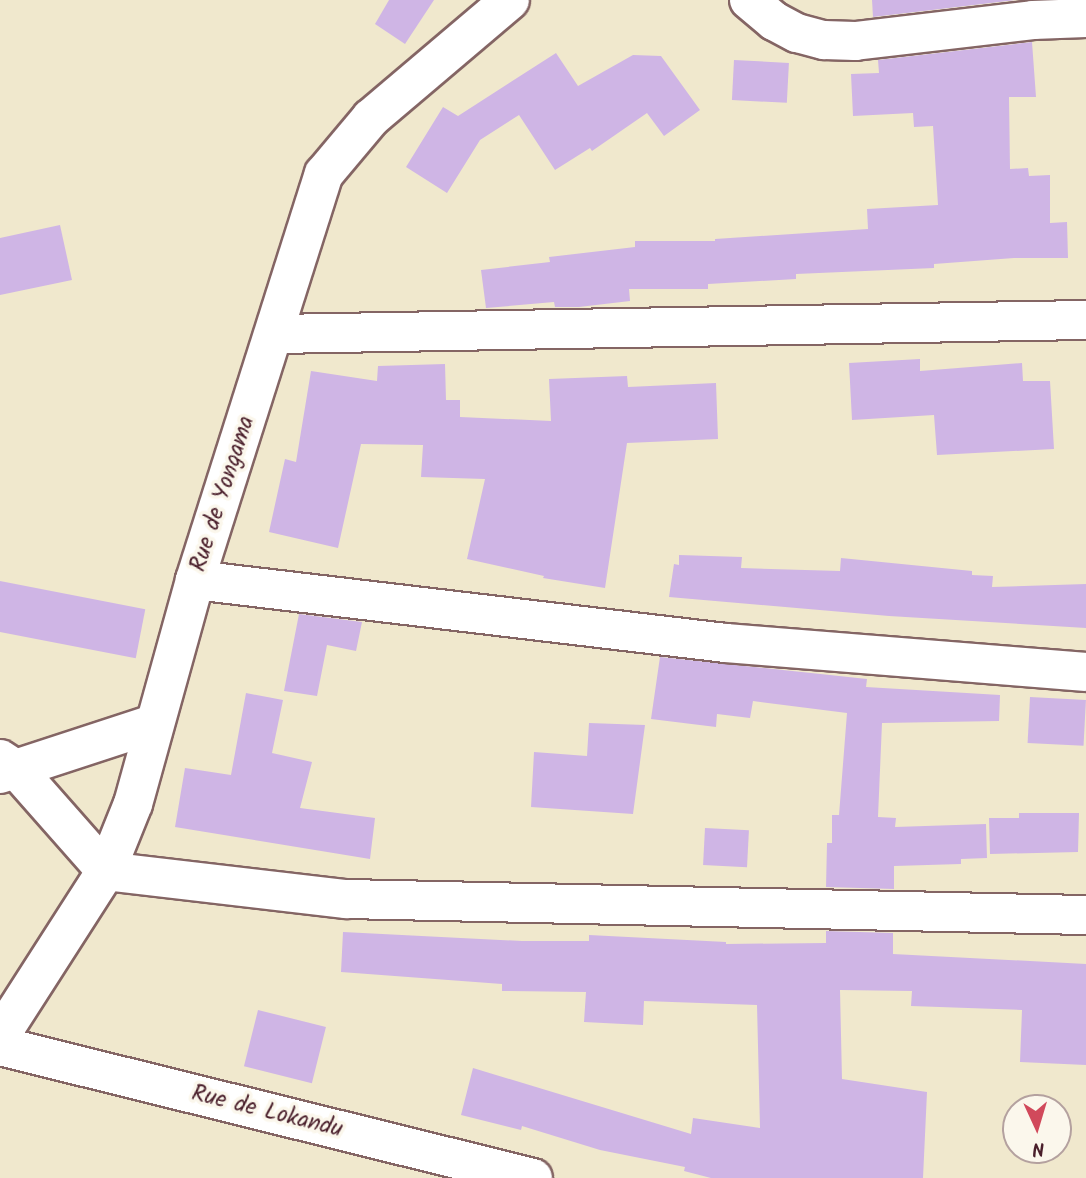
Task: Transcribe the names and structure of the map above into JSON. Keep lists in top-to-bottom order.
{
  "streets": {
    "street": ["Rue de Yongama", "Rue de Lokandu"]
  },
  "north": "bottom"
}
